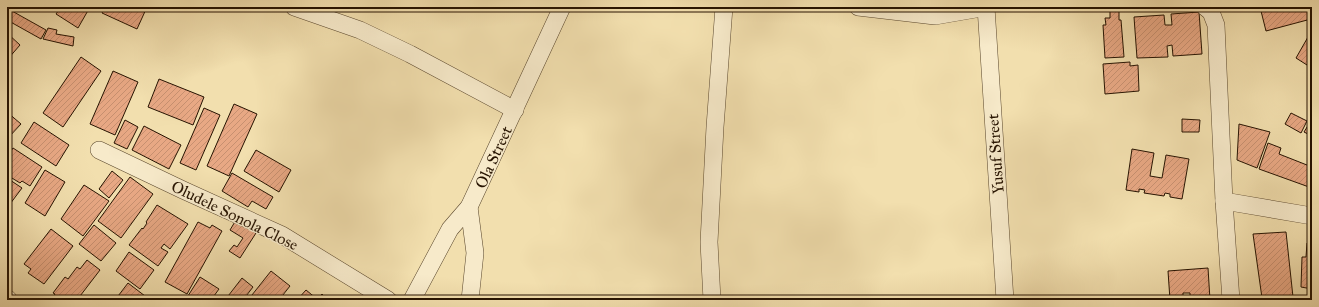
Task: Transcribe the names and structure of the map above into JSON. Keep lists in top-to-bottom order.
{
  "streets": {
    "street": ["Yusuf Street", "Ola Street", "Oludele Sonola Close"]
  }
}
